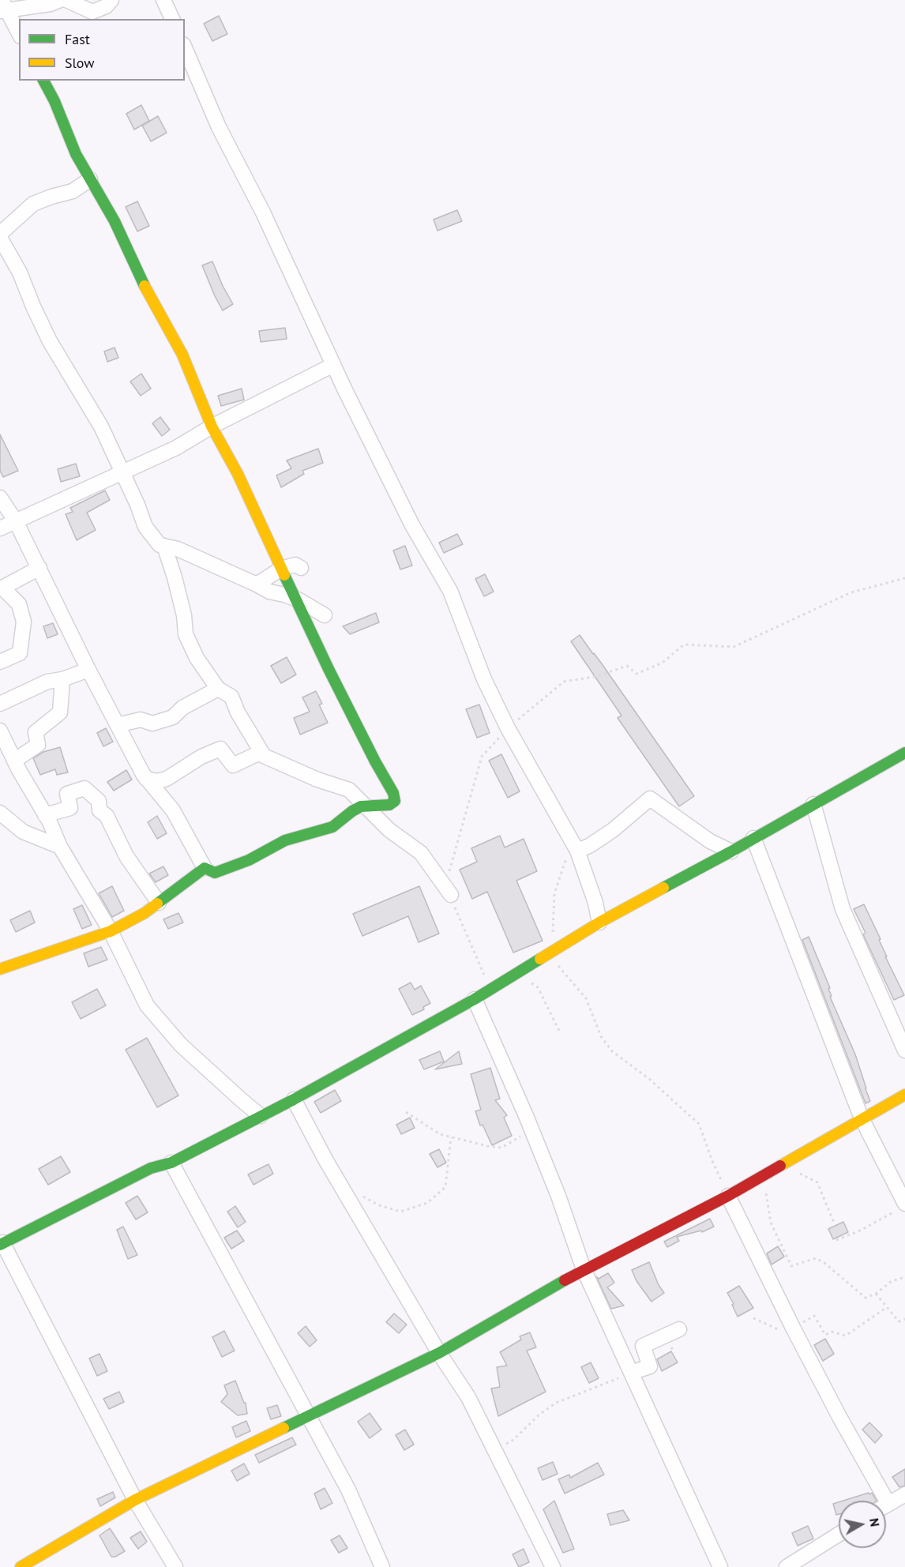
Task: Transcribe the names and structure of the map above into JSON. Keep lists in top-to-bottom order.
{
  "legend": ["Fast", "Slow"],
  "north": "right"
}
